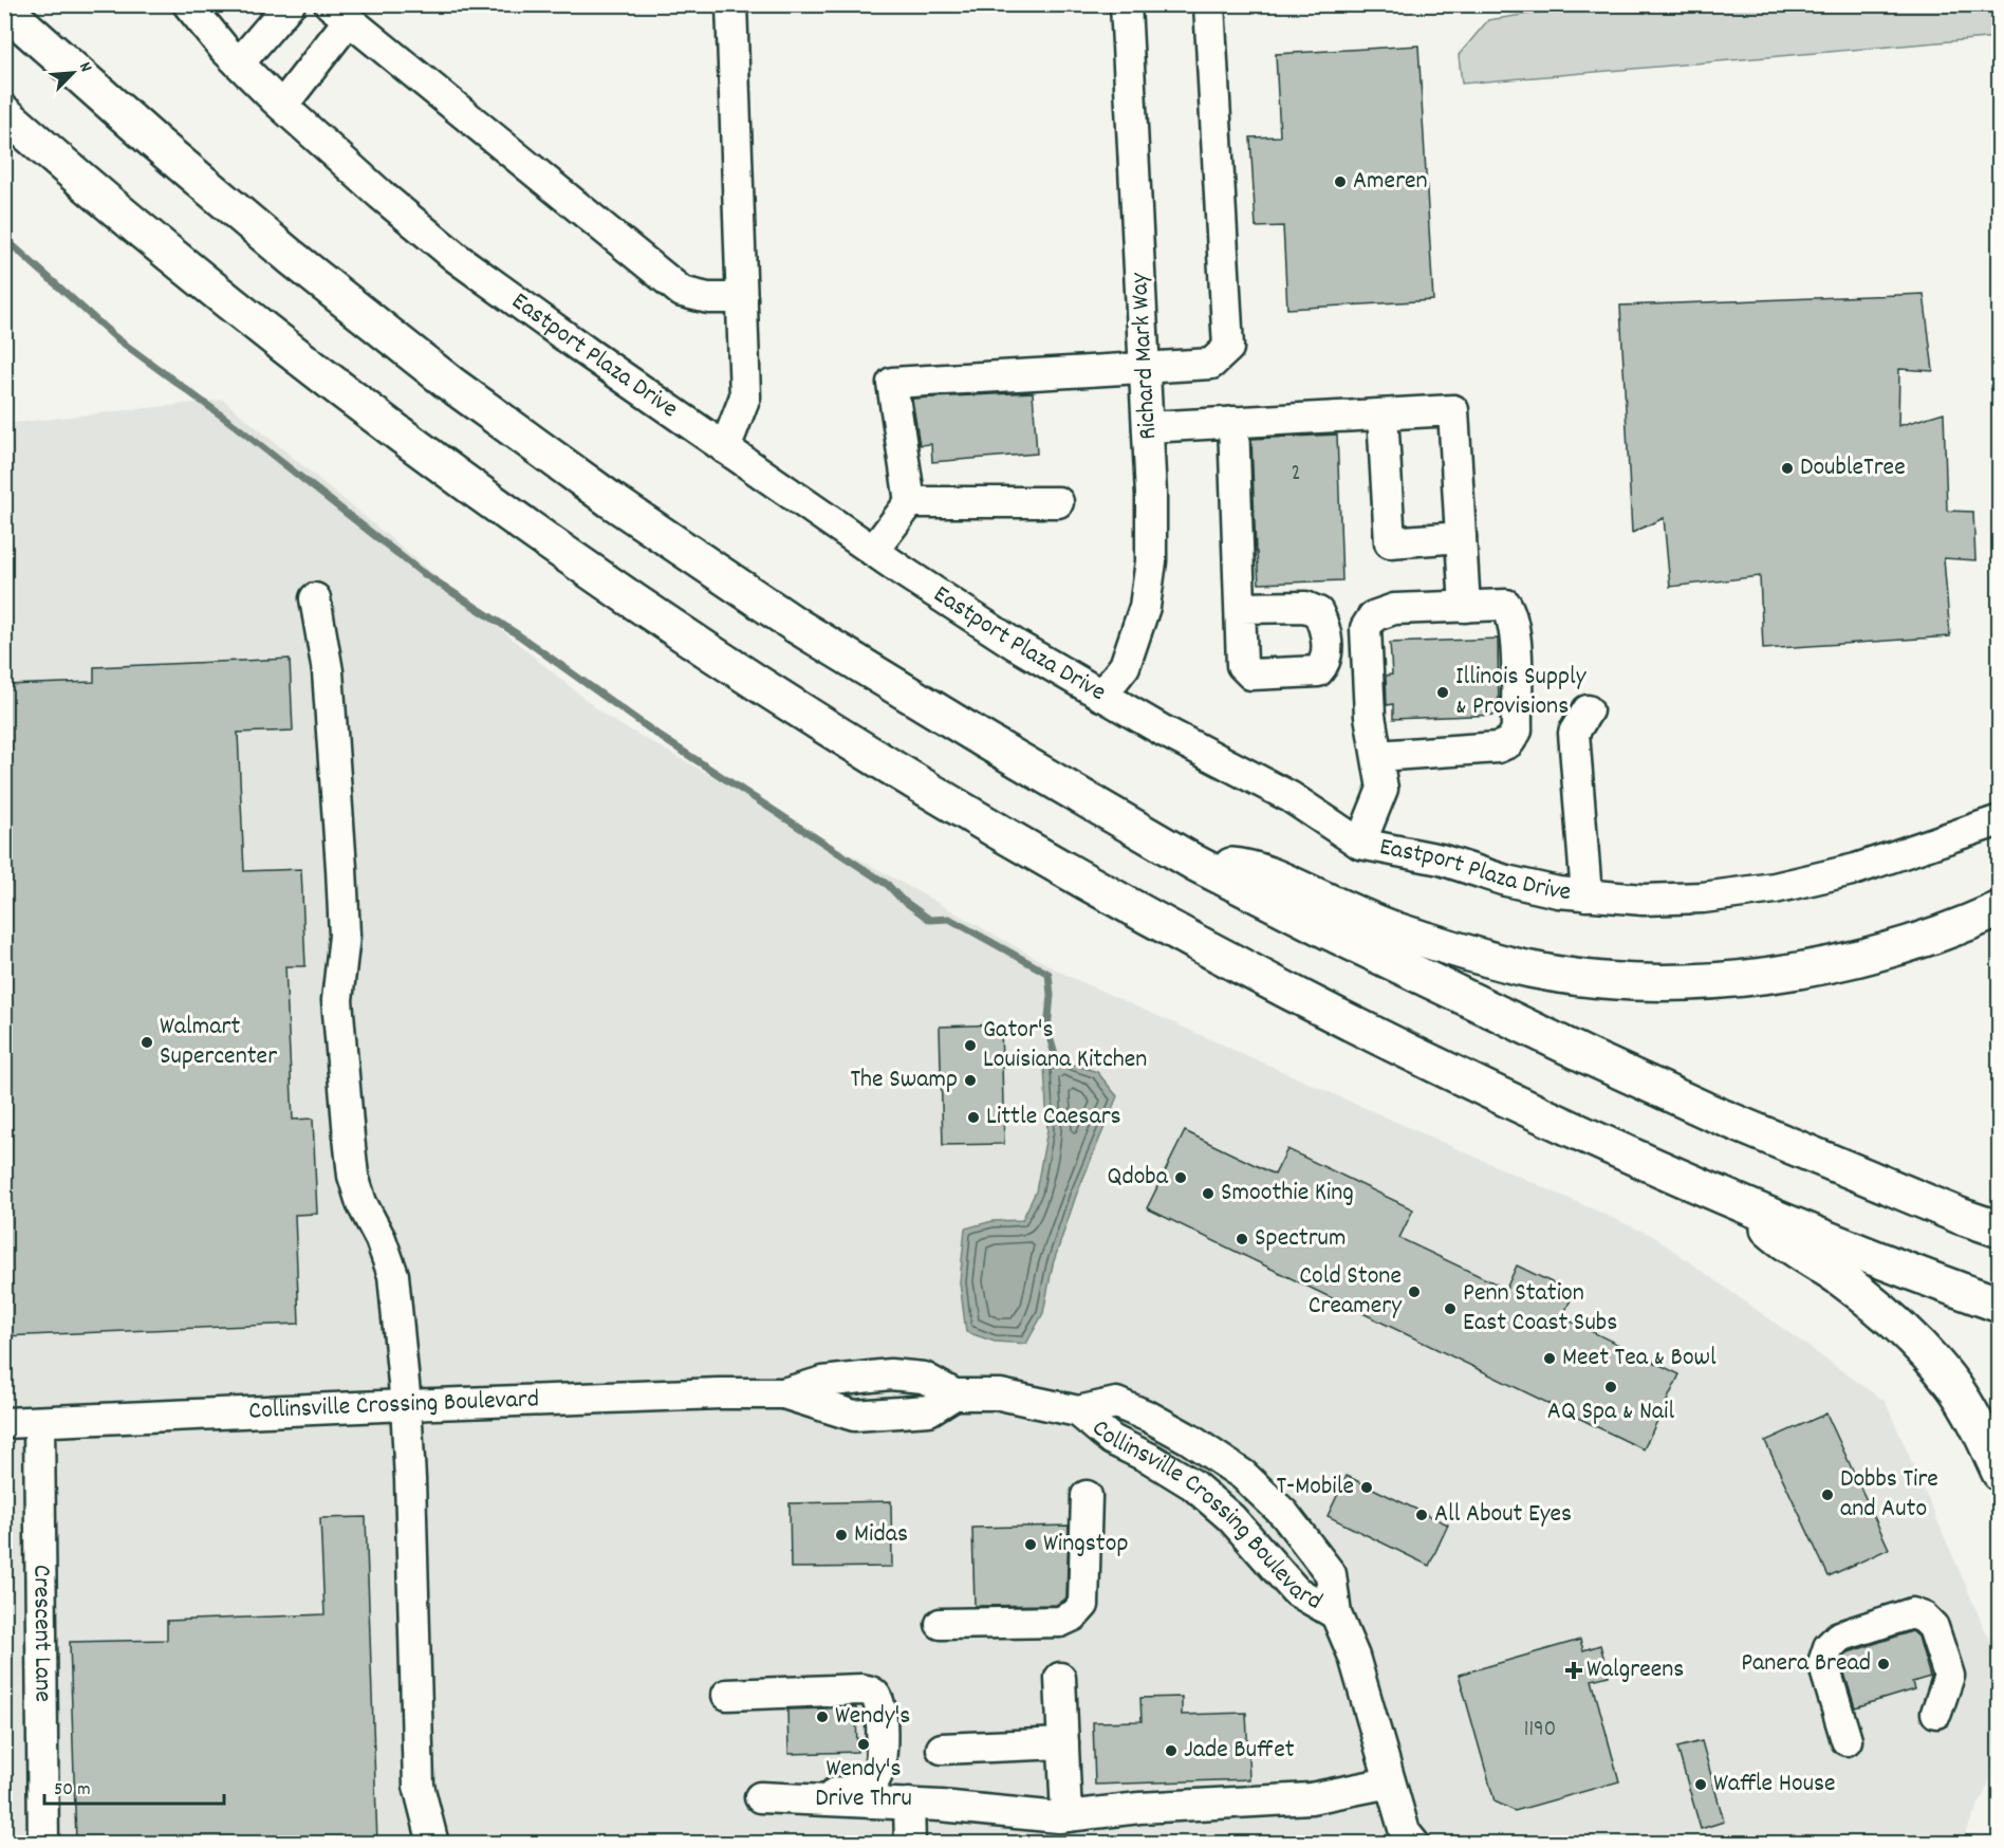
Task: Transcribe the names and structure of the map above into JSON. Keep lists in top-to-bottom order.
{
  "streets": {
    "street": [
      "Eastport Plaza Drive",
      "Richard Mark Way",
      "Collinsville Crossing Boulevard",
      "Crescent Lane"
    ]
  },
  "crossings": [
    ["Eastport Plaza Drive", "Richard Mark Way"],
    ["Collinsville Crossing Boulevard", "Crescent Lane"]
  ],
  "places": {
    "other": [
      "Ameren",
      "DoubleTree",
      "Illinois Supply & Provisions",
      "Walmart Supercenter",
      "Gator's Louisiana Kitchen",
      "The Swamp",
      "Little Caesars",
      "Qdoba",
      "Smoothie King",
      "Spectrum",
      "Cold Stone Creamery",
      "Penn Station East Coast Subs",
      "Meet Tea & Bowl",
      "AQ Spa & Nail",
      "T-Mobile",
      "Dobbs Tire and Auto",
      "All About Eyes",
      "Midas",
      "Wingstop",
      "Panera Bread",
      "Wendy's",
      "Wendy's Drive Thru",
      "Jade Buffet",
      "Waffle House"
    ],
    "health": ["Walgreens"]
  },
  "house_numbers": ["2", "1190"],
  "scale_bar": "50 m",
  "north": "top right"
}
